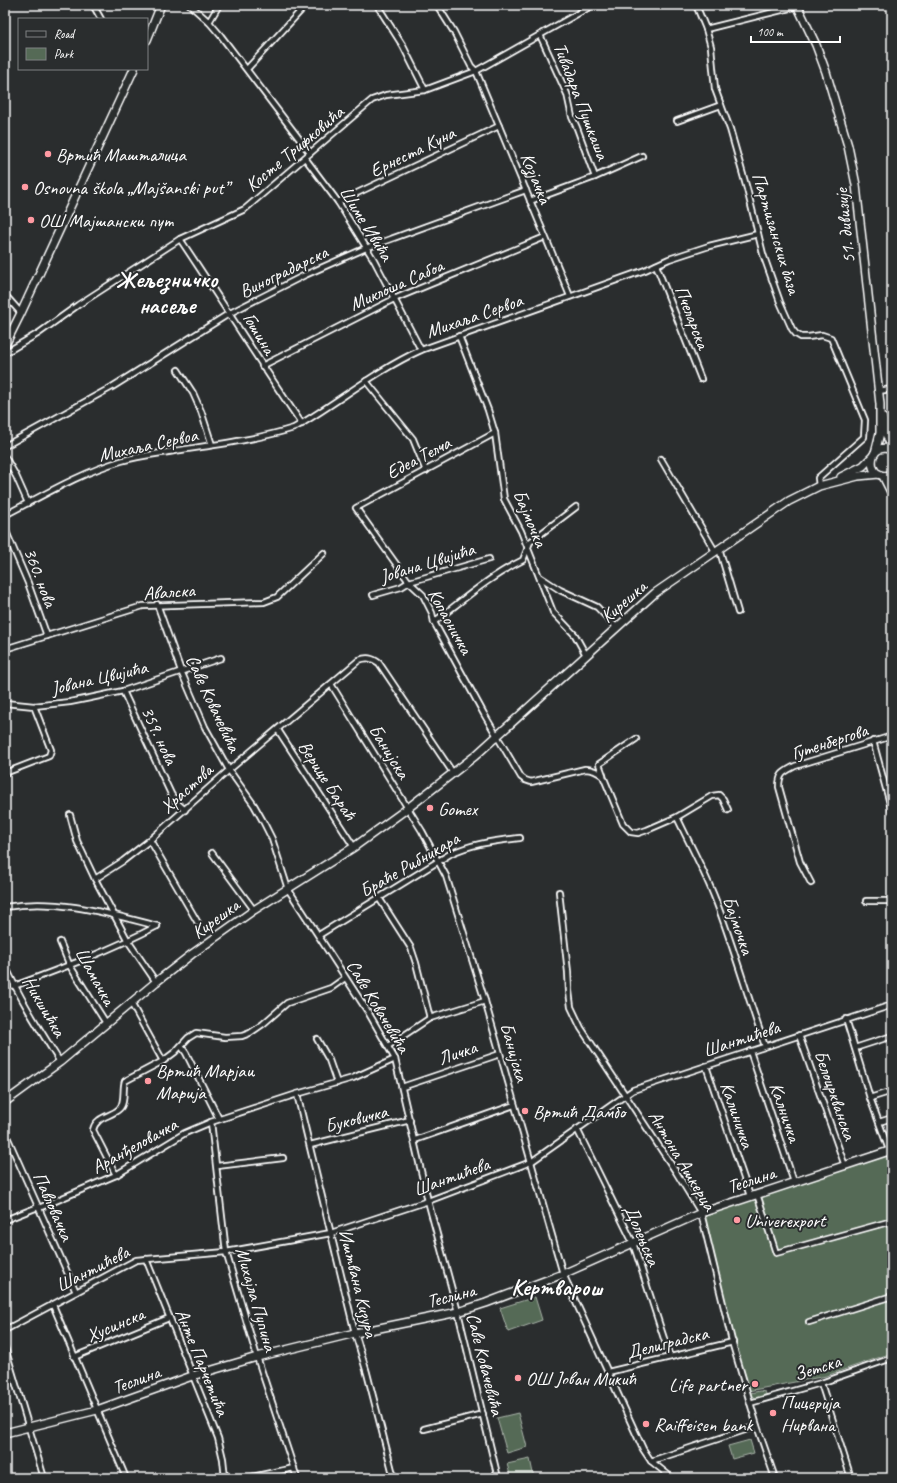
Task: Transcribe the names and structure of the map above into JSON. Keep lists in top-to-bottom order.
{
  "streets": {
    "street": [
      "Тивадара Пушкаша",
      "Косте Трифковића",
      "Ернеста Куна",
      "Козјачка",
      "Шиме Ивића",
      "51. дивизије",
      "Партизанских база",
      "Виноградарска",
      "Миклоша Сабоа",
      "Михаља Сервоа",
      "Пчеларска",
      "Гошина",
      "Едеа Телча",
      "Бајмочка",
      "Јована Цвијића",
      "360. нова",
      "Авалска",
      "Кирешка",
      "Копаоничка",
      "Саве Ковачевића",
      "359. нова",
      "Гутенбергова",
      "Банијска",
      "Верице Бараћ",
      "Храстова",
      "Браће Рибникара",
      "Шамачка",
      "Никшићка",
      "Шантићева",
      "Личка",
      "Белоцркванска",
      "Калничка",
      "Калиничка",
      "Буковичка",
      "Аранђеловачка",
      "Антона Ашкерца",
      "Теслина",
      "Павловачка",
      "Долењска",
      "Иштвана Кизура",
      "Михајла Пупина",
      "Хусинска",
      "Делиградска",
      "Анте Парчетића",
      "Зетска"
    ]
  },
  "crossings": [
    ["Тивадара Пушкаша", "Косте Трифковића"],
    ["Косте Трифковића", "Козјачка"],
    ["Косте Трифковића", "Шиме Ивића"],
    ["Косте Трифковића", "Гошина"],
    ["Ернеста Куна", "Козјачка"],
    ["Ернеста Куна", "Шиме Ивића"],
    ["Козјачка", "Виноградарска"],
    ["Козјачка", "Миклоша Сабоа"],
    ["Козјачка", "Михаља Сервоа"],
    ["Шиме Ивића", "Виноградарска"],
    ["Шиме Ивића", "Миклоша Сабоа"],
    ["Шиме Ивића", "Михаља Сервоа"],
    ["51. дивизије", "Кирешка"],
    ["Партизанских база", "Михаља Сервоа"],
    ["Партизанских база", "Кирешка"],
    ["Виноградарска", "Гошина"],
    ["Миклоша Сабоа", "Гошина"],
    ["Михаља Сервоа", "Пчеларска"],
    ["Михаља Сервоа", "Гошина"],
    ["Михаља Сервоа", "Бајмочка"],
    ["Едеа Телча", "Бајмочка"],
    ["Едеа Телча", "Копаоничка"],
    ["Бајмочка", "Кирешка"],
    ["Бајмочка", "Шантићева"],
    ["Јована Цвијића", "Копаоничка"],
    ["Јована Цвијића", "Саве Ковачевића"],
    ["Јована Цвијића", "359. нова"],
    ["360. нова", "Авалска"],
    ["Авалска", "Саве Ковачевића"],
    ["Кирешка", "Копаоничка"],
    ["Кирешка", "Саве Ковачевића"],
    ["Кирешка", "Банијска"],
    ["Кирешка", "Верице Бараћ"],
    ["Кирешка", "Шамачка"],
    ["Кирешка", "Никшићка"],
    ["Саве Ковачевића", "Храстова"],
    ["Саве Ковачевића", "Браће Рибникара"],
    ["Саве Ковачевића", "Шантићева"],
    ["Саве Ковачевића", "Личка"],
    ["Саве Ковачевића", "Буковичка"],
    ["Саве Ковачевића", "Аранђеловачка"],
    ["Саве Ковачевића", "Теслина"],
    ["359. нова", "Храстова"],
    ["Банијска", "Храстова"],
    ["Банијска", "Браће Рибникара"],
    ["Банијска", "Шантићева"],
    ["Банијска", "Личка"],
    ["Банијска", "Теслина"],
    ["Банијска", "Делиградска"],
    ["Верице Бараћ", "Храстова"],
    ["Шантићева", "Белоцркванска"],
    ["Шантићева", "Калничка"],
    ["Шантићева", "Калиничка"],
    ["Шантићева", "Антона Ашкерца"],
    ["Шантићева", "Павловачка"],
    ["Шантићева", "Долењска"],
    ["Шантићева", "Иштвана Кизура"],
    ["Шантићева", "Михајла Пупина"],
    ["Шантићева", "Анте Парчетића"],
    ["Белоцркванска", "Теслина"],
    ["Калничка", "Теслина"],
    ["Калиничка", "Теслина"],
    ["Буковичка", "Иштвана Кизура"],
    ["Аранђеловачка", "Павловачка"],
    ["Аранђеловачка", "Иштвана Кизура"],
    ["Аранђеловачка", "Михајла Пупина"],
    ["Антона Ашкерца", "Теслина"],
    ["Антона Ашкерца", "Делиградска"],
    ["Антона Ашкерца", "Зетска"],
    ["Теслина", "Долењска"],
    ["Теслина", "Иштвана Кизура"],
    ["Теслина", "Михајла Пупина"],
    ["Теслина", "Анте Парчетића"],
    ["Долењска", "Делиградска"],
    ["Хусинска", "Анте Парчетића"]
  ],
  "districts": ["Жељезничко насеље", "Кертварош"],
  "places": [
    "Вртић Машталица",
    "Osnovna škola „Majšanski put”",
    "ОШ Мајшански пут",
    "Gomex",
    "Вртић Марјаи Марија",
    "Вртић Дамбо",
    "Univerexport",
    "ОШ Јован Микић",
    "Life partner",
    "Пицерија Нирвана",
    "Raiffeisen bank"
  ],
  "legend": ["Road", "Park"],
  "scale_bar": "100 m"
}
